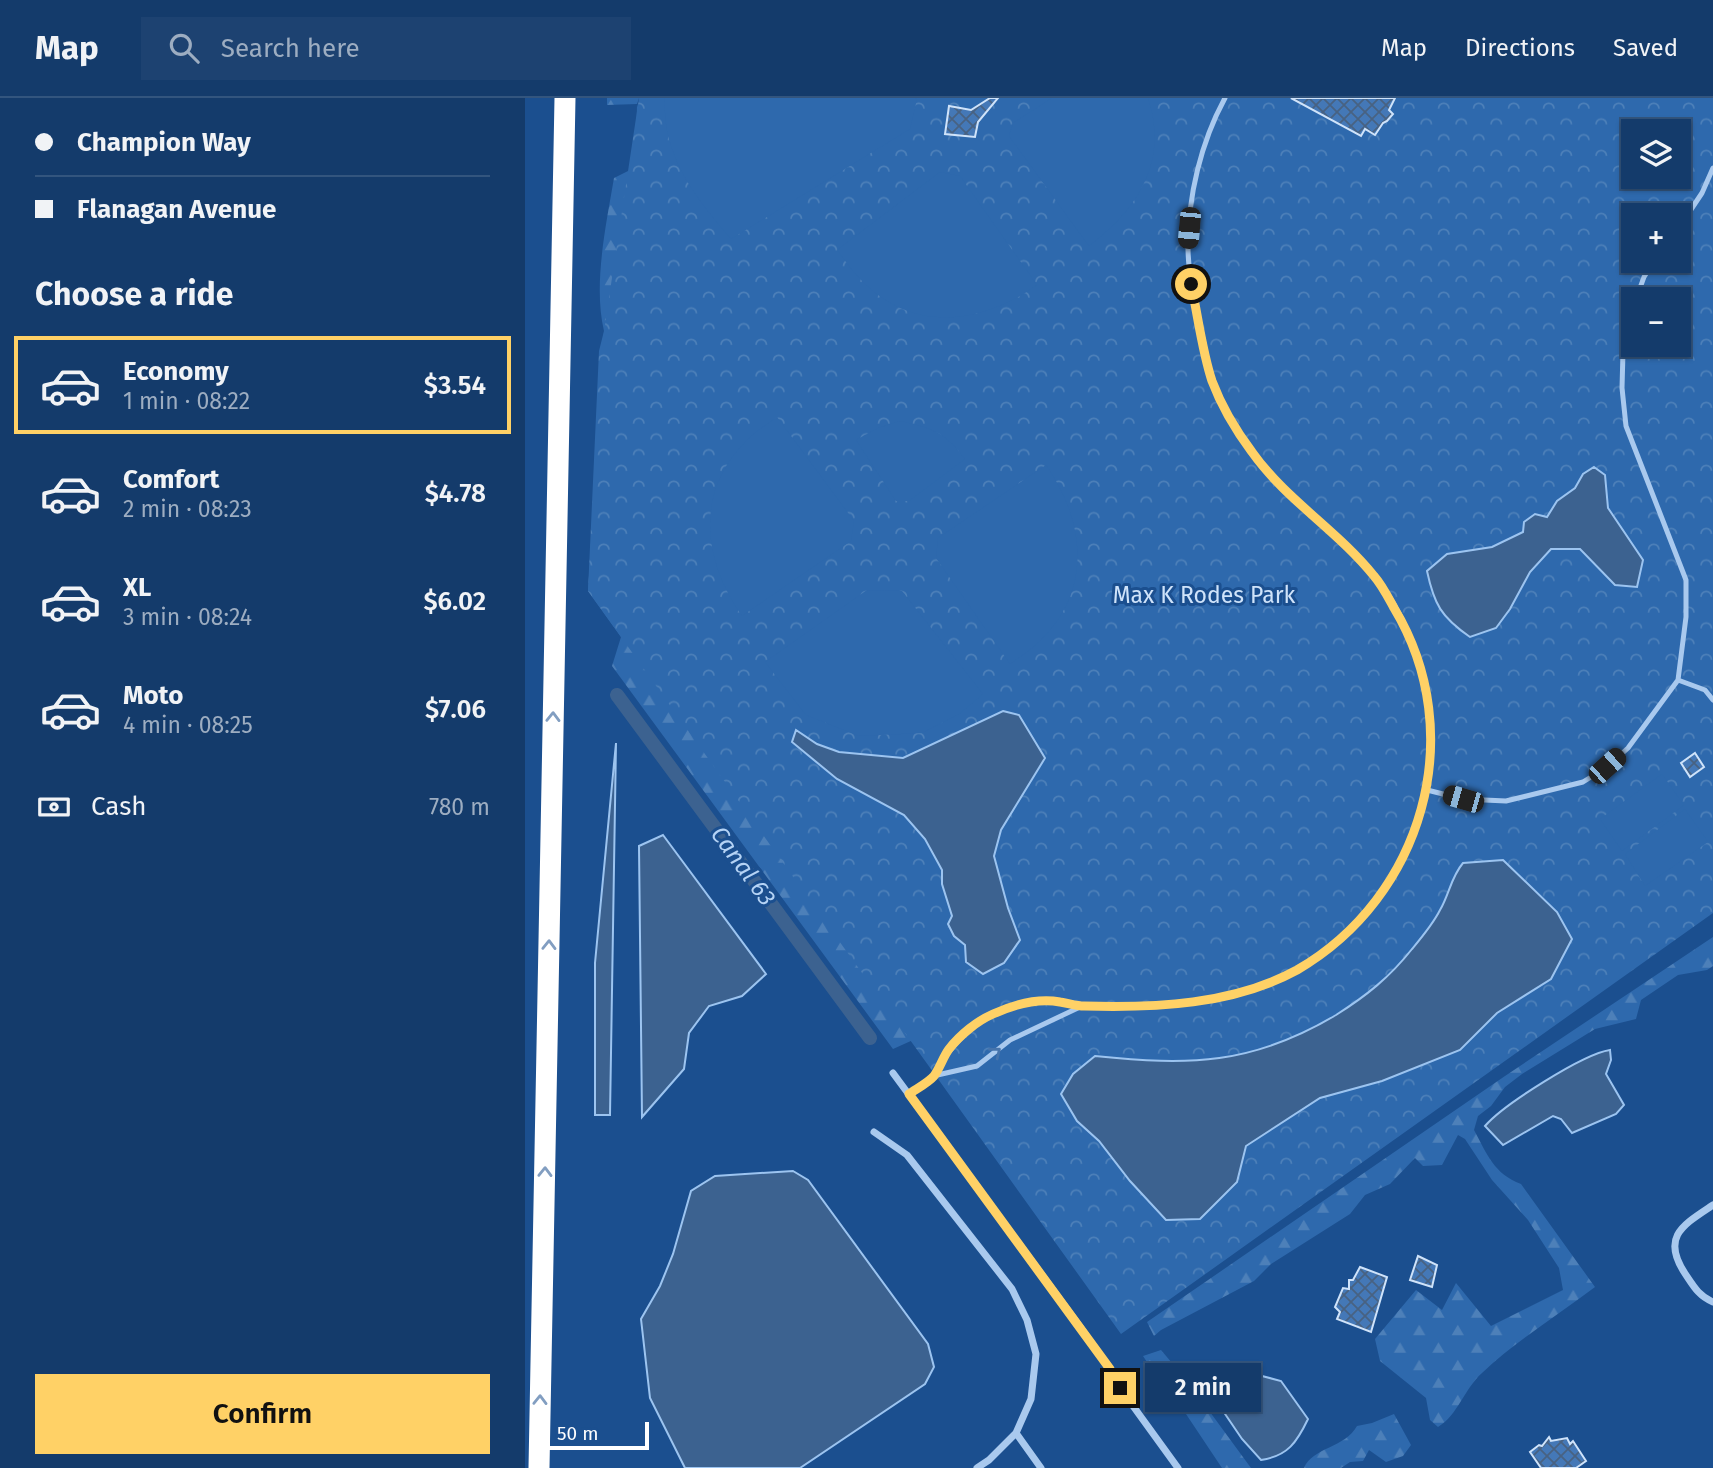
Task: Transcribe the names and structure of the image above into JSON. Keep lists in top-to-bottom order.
{
  "water": ["Canal 63"],
  "parks": ["Max K Rodes Park"],
  "scale_bar": "50 m",
  "page": {
    "header": "Map",
    "search": "Search here",
    "nav": ["Map", "Directions", "Saved"],
    "banner": ["Champion Way", "Flanagan Avenue"],
    "map_buttons": ["+", "−"],
    "heading": "Choose a ride",
    "list": [
      {
        "name": "Economy",
        "note": "1 min · 08:22",
        "value": "$3.54"
      },
      {
        "name": "Comfort",
        "note": "2 min · 08:23",
        "value": "$4.78"
      },
      {
        "name": "XL",
        "note": "3 min · 08:24",
        "value": "$6.02"
      },
      {
        "name": "Moto",
        "note": "4 min · 08:25",
        "value": "$7.06"
      }
    ],
    "pay": ["Cash", "780 m"],
    "buttons": "Confirm",
    "bubble": "2 min",
    "scale": "50 m"
  }
}
